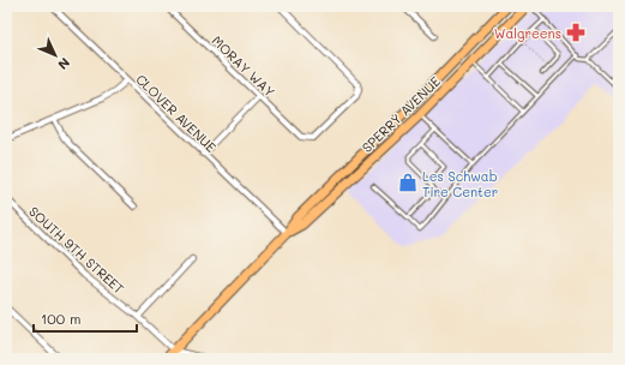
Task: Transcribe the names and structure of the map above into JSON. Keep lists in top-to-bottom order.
{
  "streets": {
    "main road": ["SPERRY AVENUE"],
    "street": ["MORAY WAY", "CLOVER AVENUE", "SOUTH 9TH STREET"]
  },
  "crossings": [
    ["CLOVER AVENUE", "SPERRY AVENUE"],
    ["SPERRY AVENUE", "SOUTH 9TH STREET"]
  ],
  "places": {
    "pharmacy": ["Walgreens"],
    "shop": ["Les Schwab Tire Center"]
  },
  "scale_bar": "100 m",
  "north": "bottom right"
}
